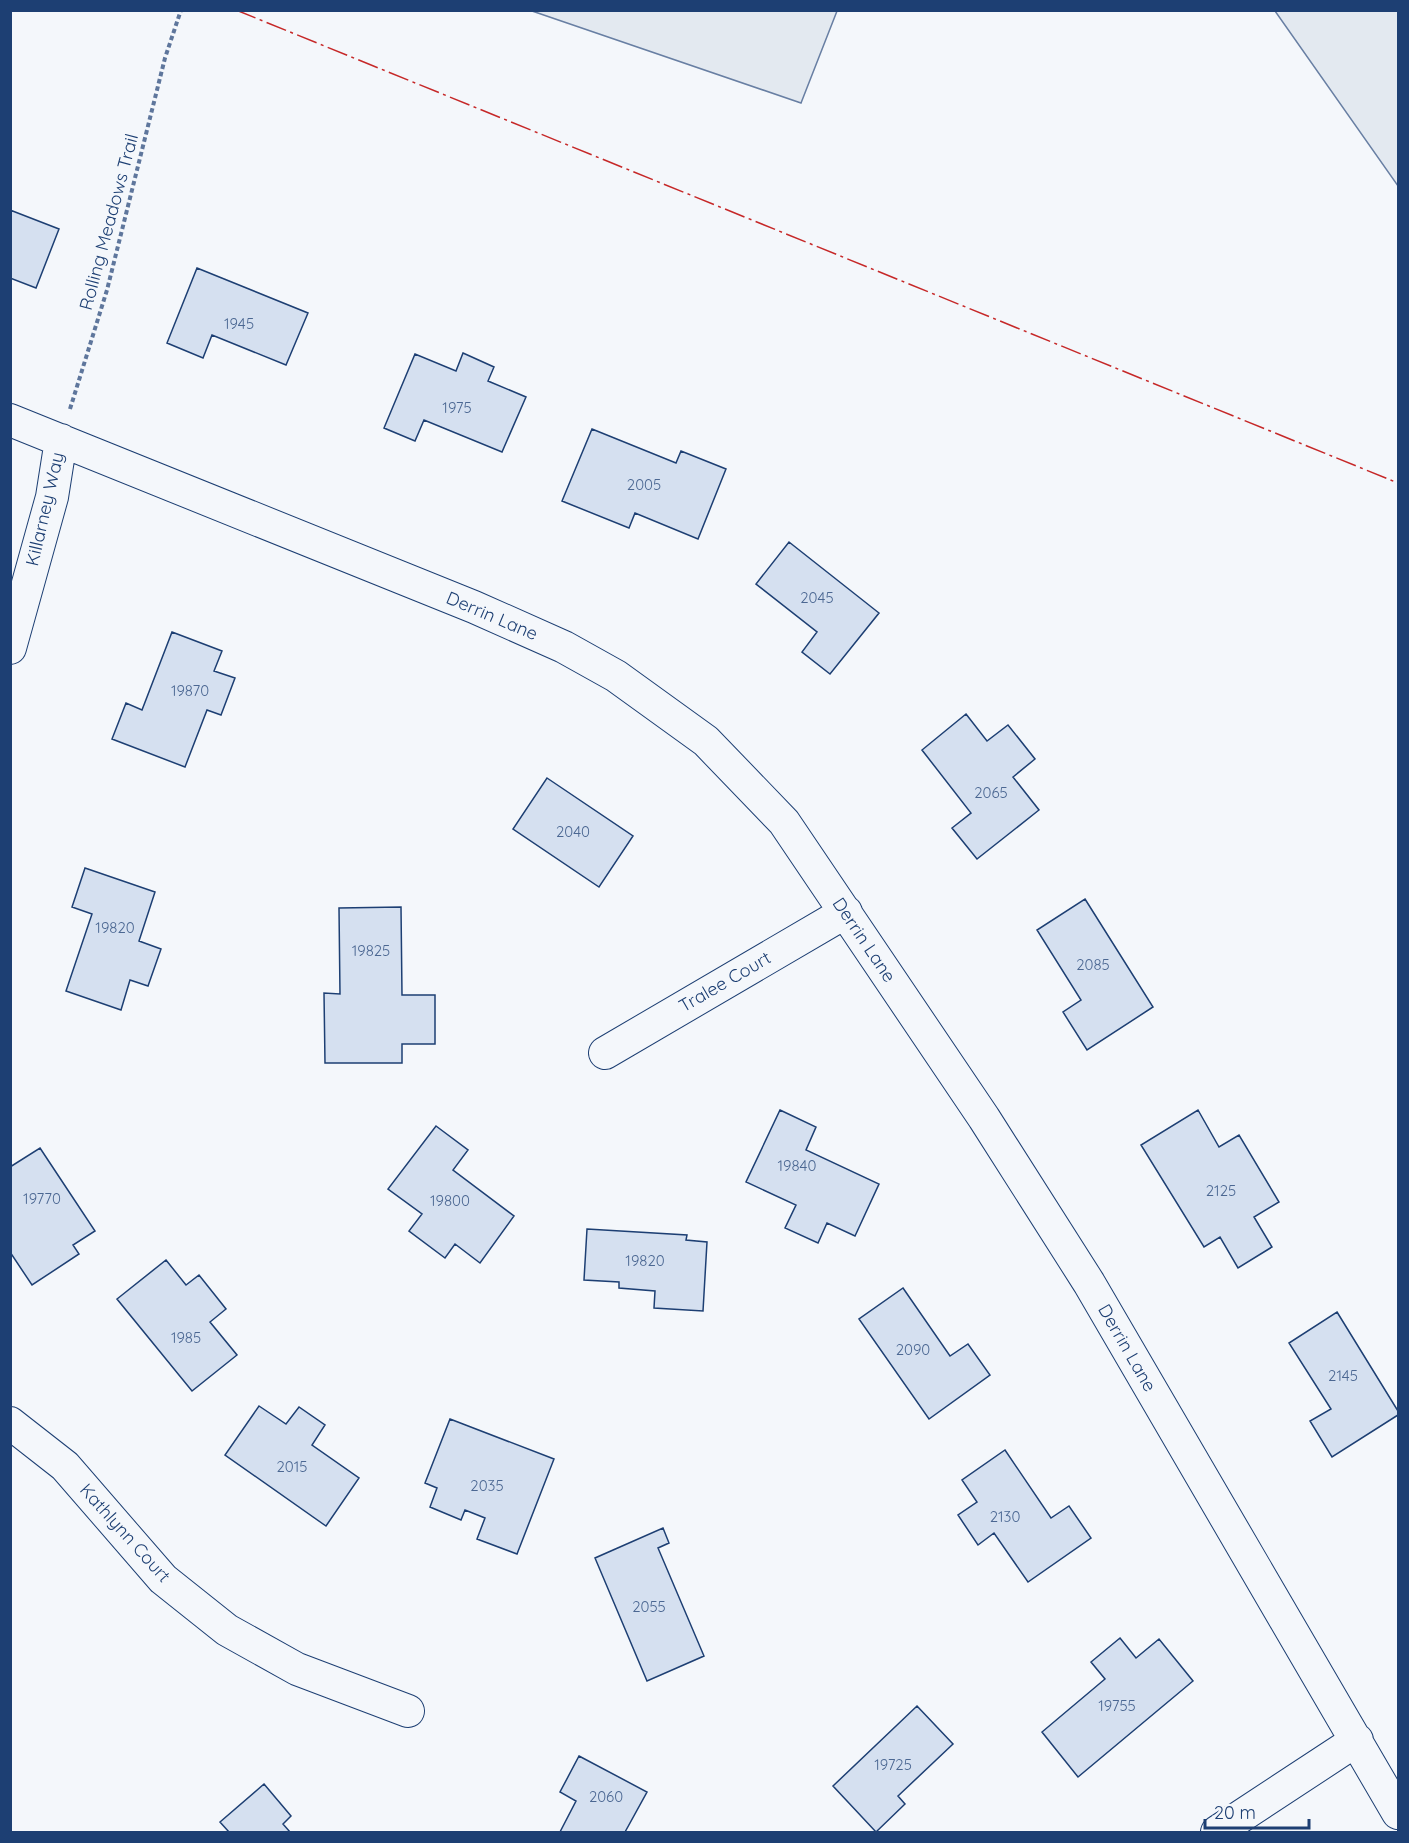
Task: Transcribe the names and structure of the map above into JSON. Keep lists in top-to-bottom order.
{
  "streets": {
    "street": [
      "Killarney Way",
      "Derrin Lane",
      "Tralee Court",
      "Kathlynn Court"
    ],
    "path": ["Rolling Meadows Trail"]
  },
  "crossings": [
    ["Rolling Meadows Trail", "Killarney Way"],
    ["Rolling Meadows Trail", "Derrin Lane"],
    ["Killarney Way", "Derrin Lane"],
    ["Derrin Lane", "Tralee Court"]
  ],
  "house_numbers": [
    "1945",
    "1975",
    "2005",
    "2045",
    "19870",
    "2065",
    "2040",
    "19820",
    "19825",
    "2085",
    "19840",
    "2125",
    "19770",
    "19800",
    "19820",
    "1985",
    "2090",
    "2145",
    "2015",
    "2035",
    "2130",
    "2055",
    "19755",
    "19725",
    "2060"
  ],
  "scale_bar": "20 m"
}
